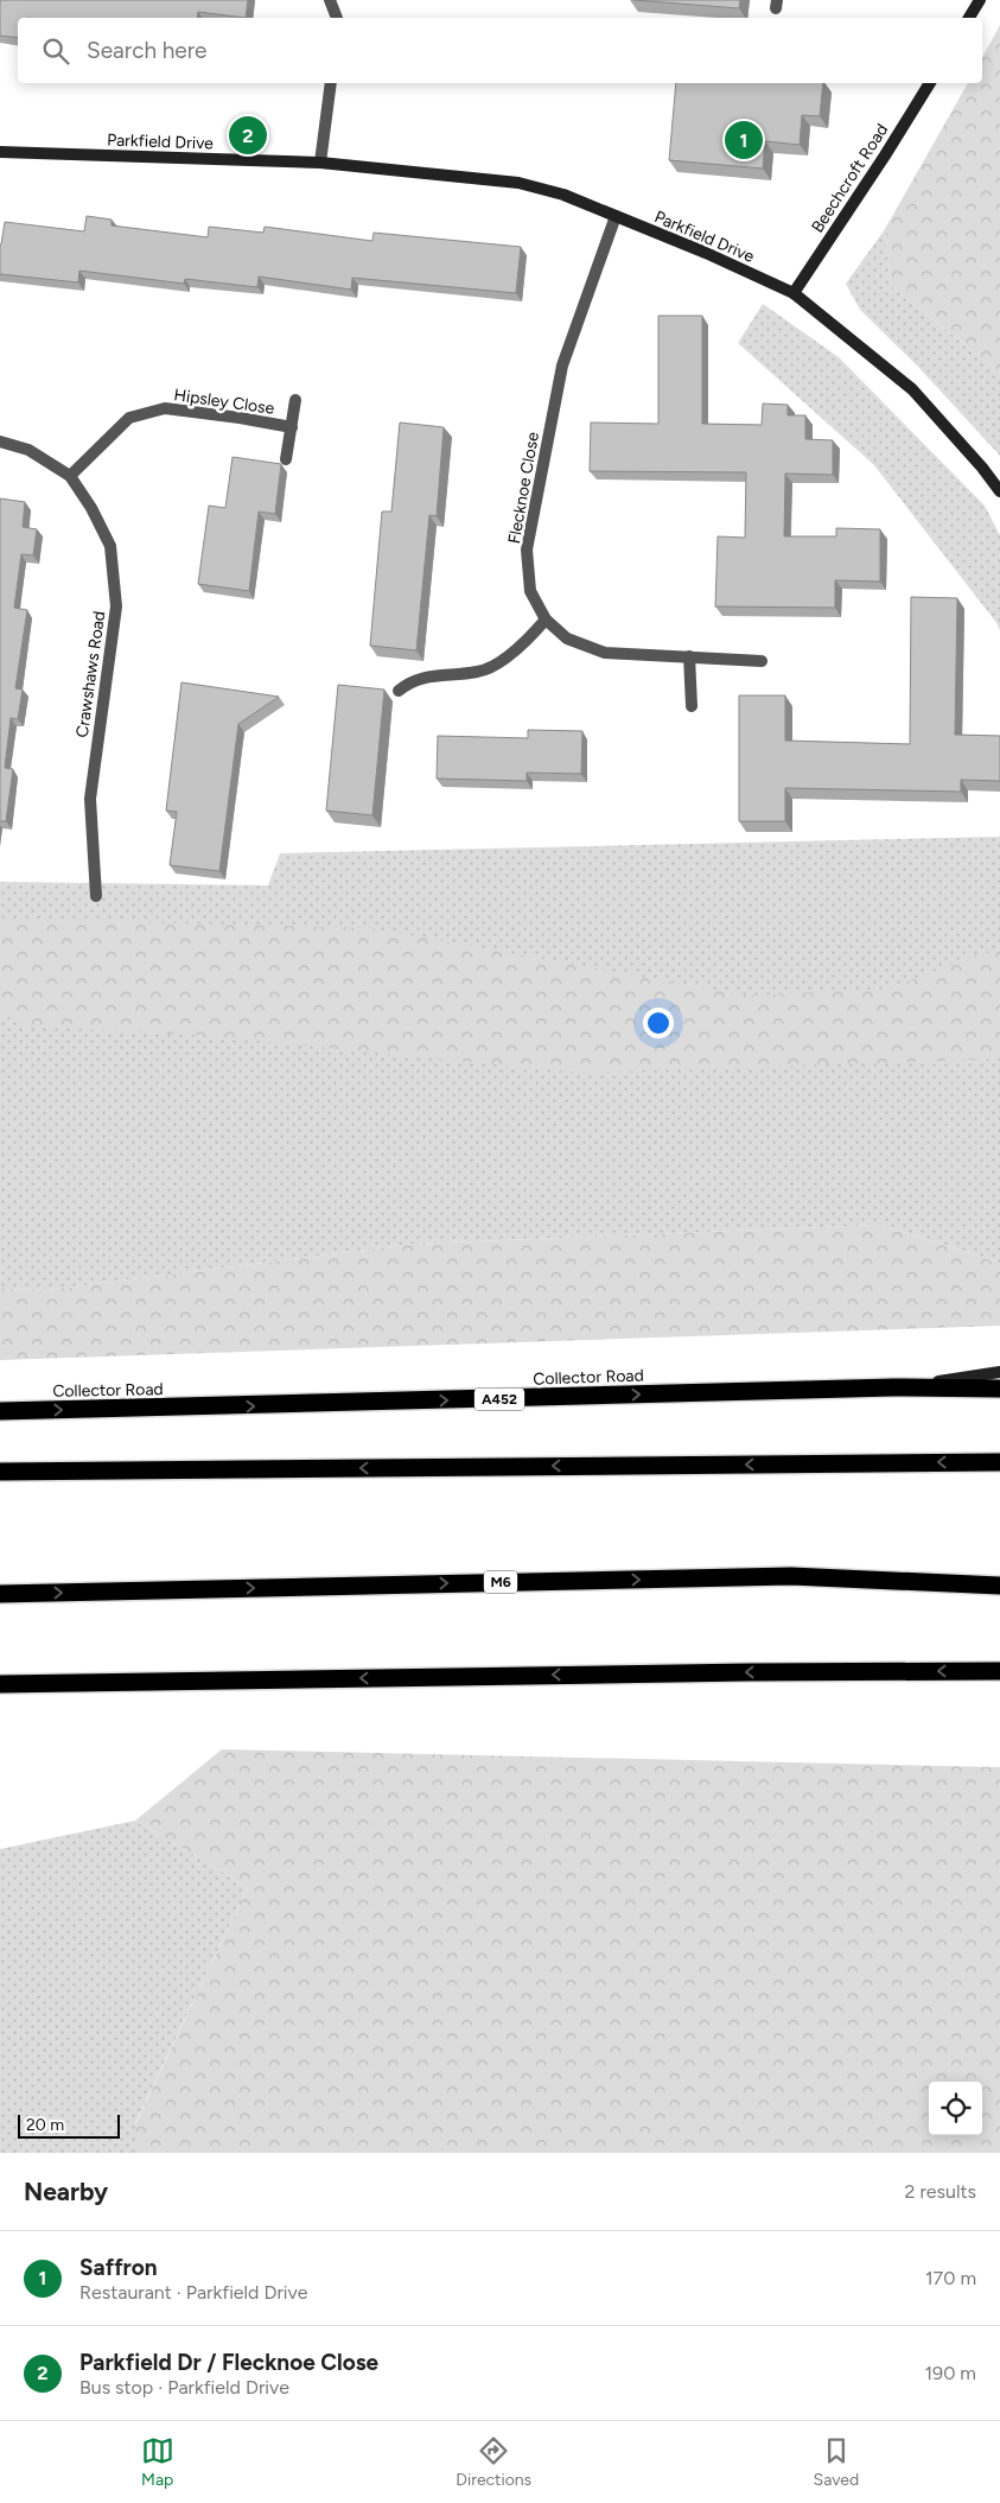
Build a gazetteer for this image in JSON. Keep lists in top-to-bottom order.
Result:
{
  "streets": {
    "highway": ["Collector Road", "A452", "M6"],
    "street": [
      "Parkfield Drive",
      "Beechcroft Road",
      "Hipsley Close",
      "Flecknoe Close",
      "Crawshaws Road"
    ]
  },
  "crossings": [
    ["Parkfield Drive", "Beechcroft Road"],
    ["Parkfield Drive", "Flecknoe Close"],
    ["Hipsley Close", "Crawshaws Road"]
  ],
  "scale_bar": "20 m",
  "page": {
    "search": "Search here",
    "pins": ["2", "1"],
    "scale": "20 m",
    "heading": ["Nearby", "2 results"],
    "list": [
      {
        "mark": "1",
        "name": "Saffron",
        "note": "Restaurant · Parkfield Drive",
        "value": "170 m"
      },
      {
        "mark": "2",
        "name": "Parkfield Dr / Flecknoe Close",
        "note": "Bus stop · Parkfield Drive",
        "value": "190 m"
      }
    ],
    "nav": ["Map", "Directions", "Saved"]
  }
}
